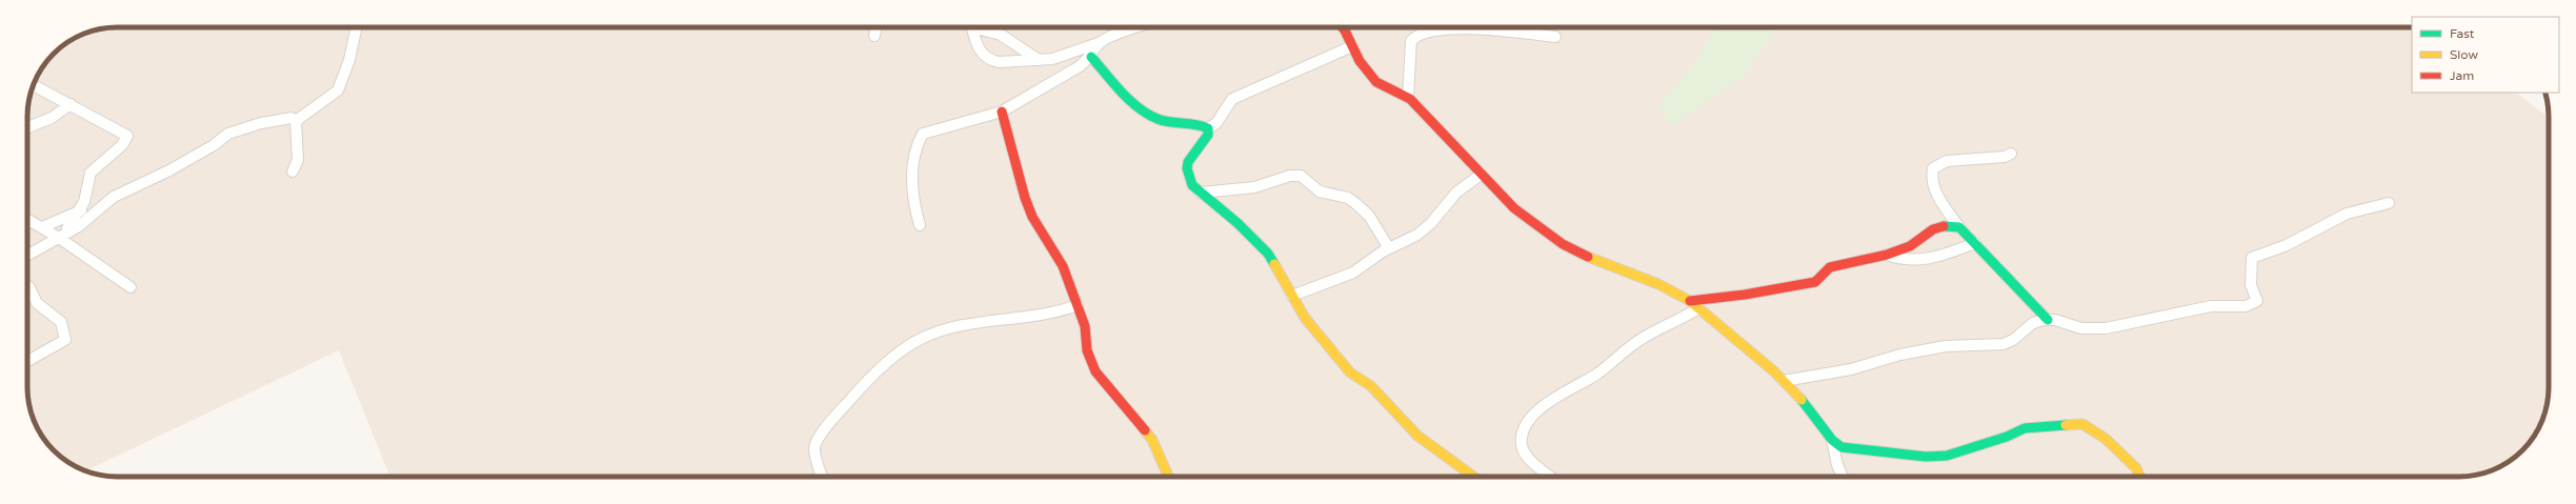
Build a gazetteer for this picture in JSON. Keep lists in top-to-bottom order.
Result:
{
  "legend": ["Fast", "Slow", "Jam"]
}
